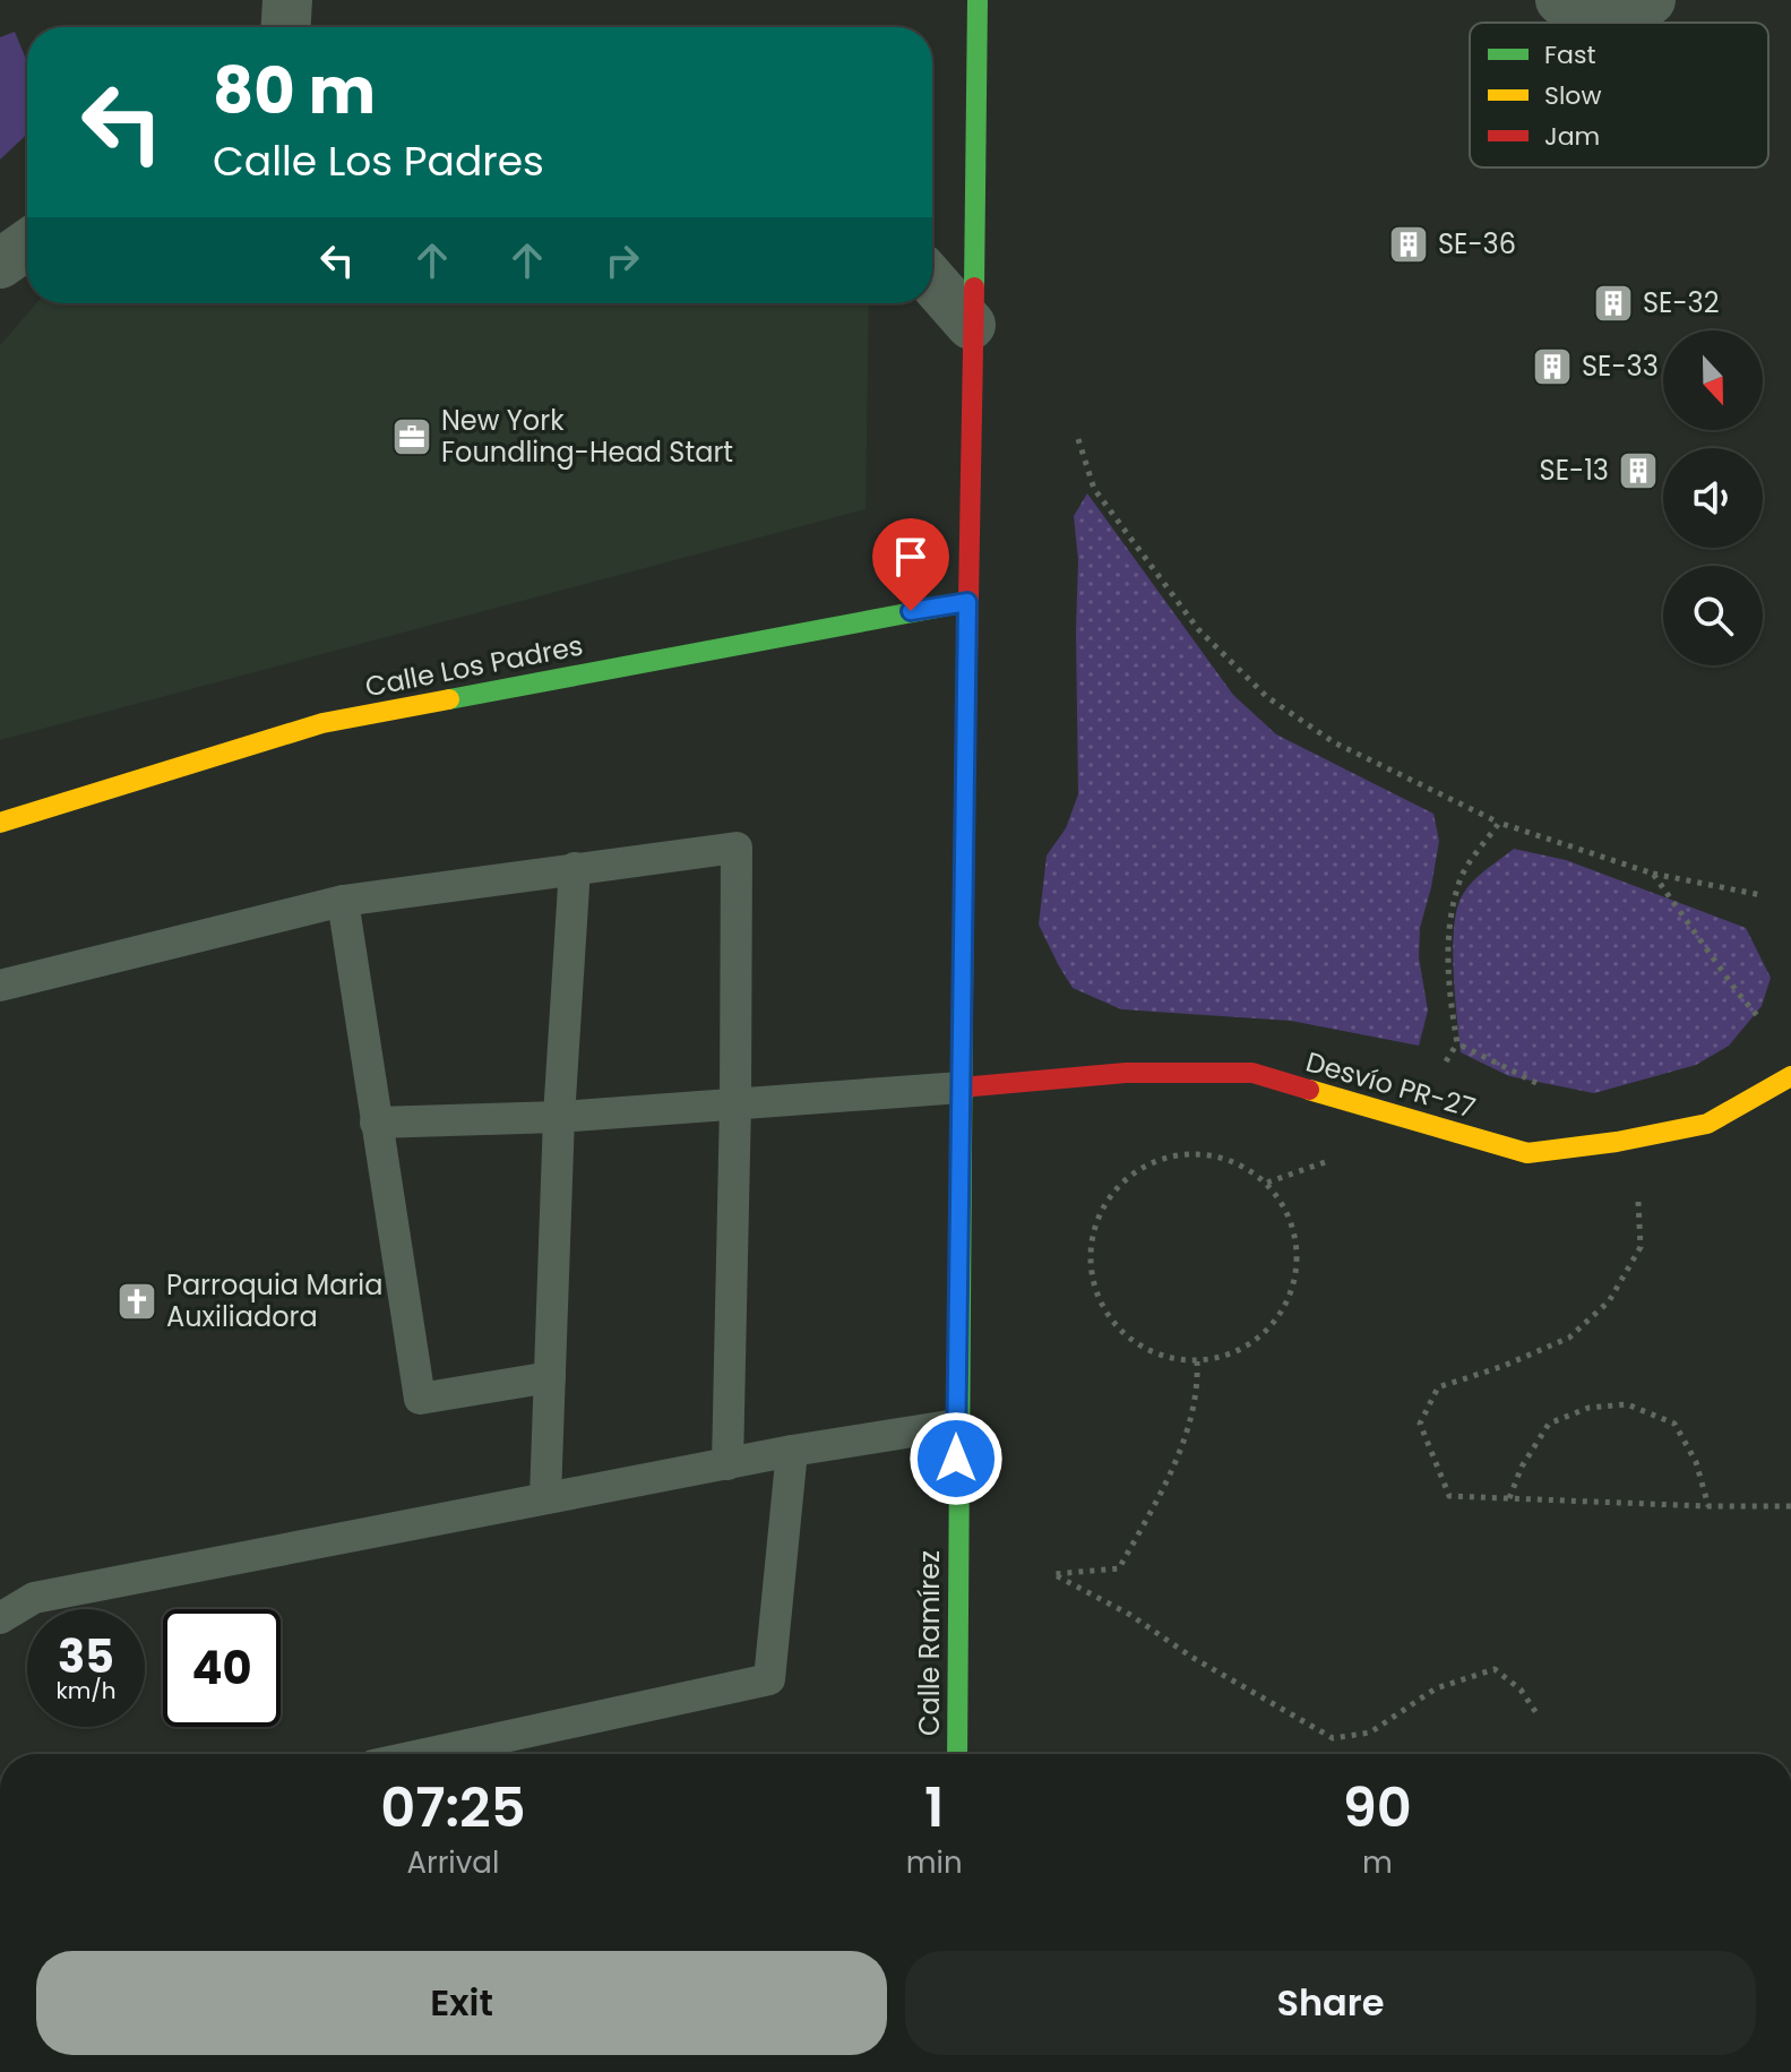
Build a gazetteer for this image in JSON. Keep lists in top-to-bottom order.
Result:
{
  "streets": {
    "street": ["Calle Los Padres", "Desvío PR-27", "Calle Ramírez"]
  },
  "crossings": [
    ["Calle Los Padres", "Calle Ramírez"],
    ["Desvío PR-27", "Calle Ramírez"]
  ],
  "places": {
    "building": [
      "SE-36",
      "SE-32",
      "SE-33",
      "SE-13"
    ],
    "office": ["New York Foundling-Head Start"],
    "church": ["Parroquia Maria Auxiliadora"]
  },
  "legend": ["Fast", "Slow", "Jam"],
  "north": "bottom",
  "page": {
    "turn": ["80 m", "Calle Los Padres"],
    "speed": "35 km/h",
    "limit": "40",
    "eta": [
      "07:25",
      "Arrival",
      "1",
      "min",
      "90",
      "m"
    ],
    "buttons": ["Exit", "Share"]
  }
}
